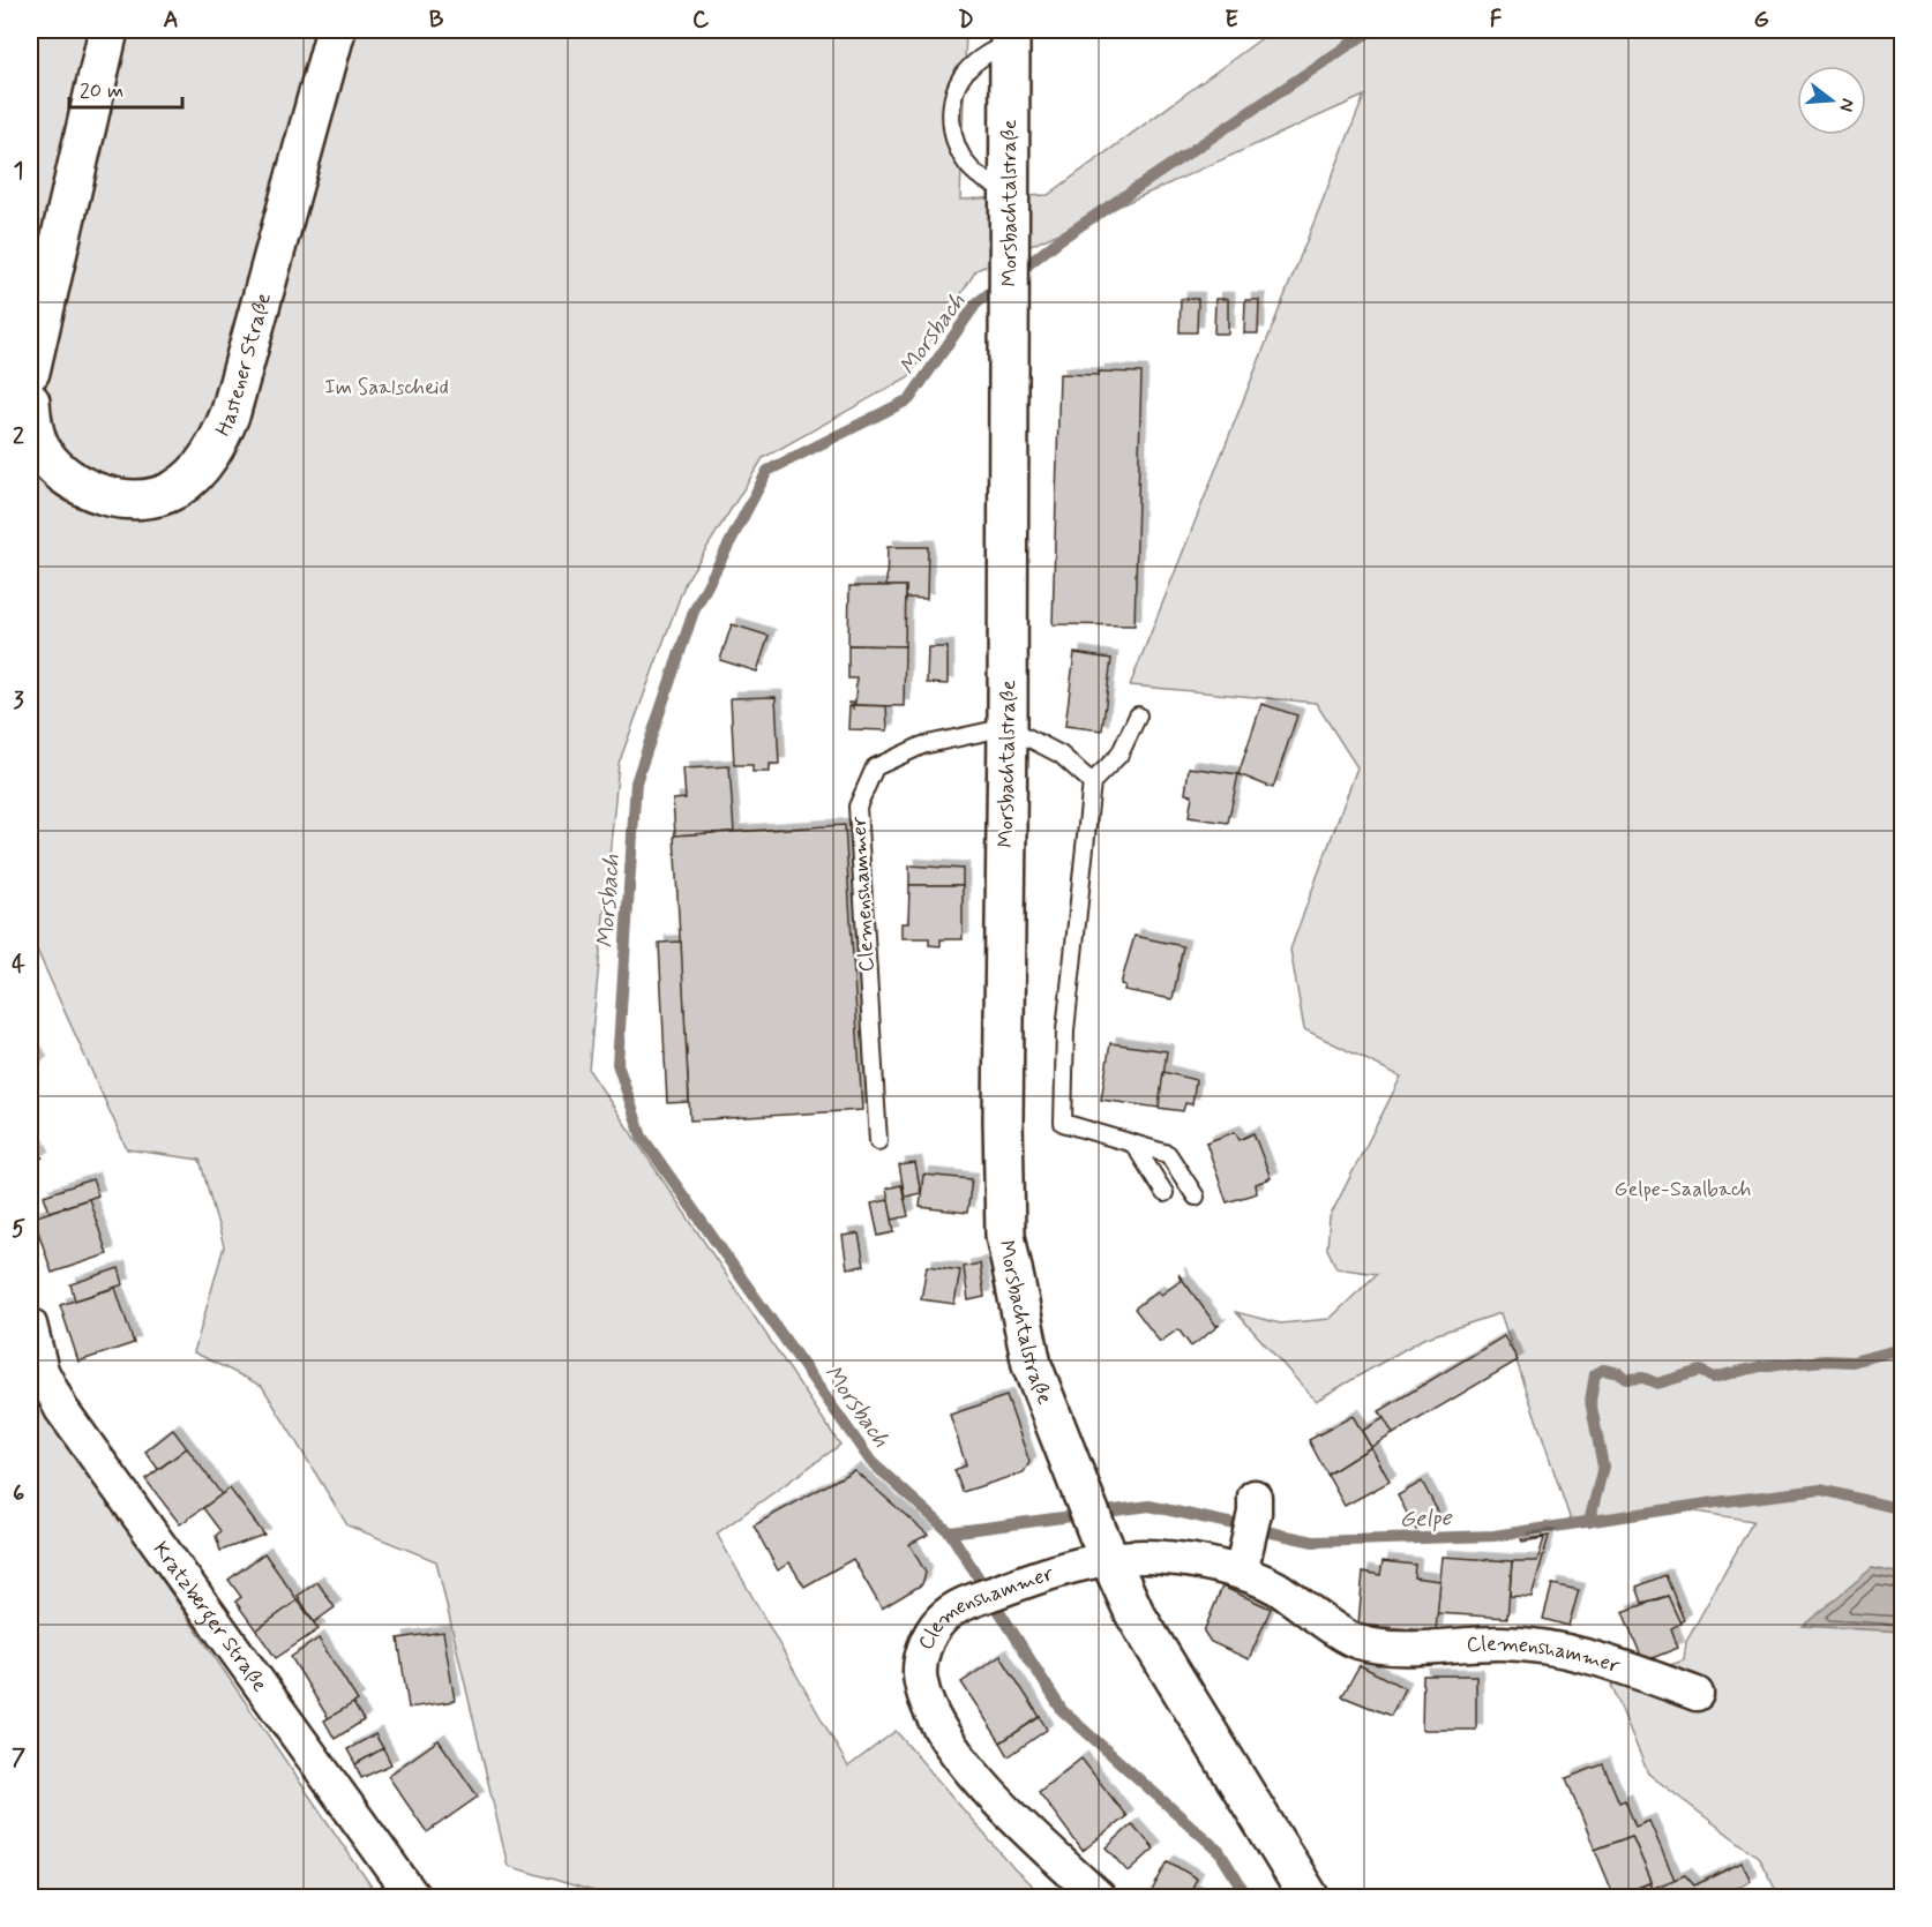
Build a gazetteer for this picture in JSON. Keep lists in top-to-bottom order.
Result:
{
  "streets": {
    "main road": ["Morsbachtalstraße", "Hastener Straße"],
    "street": ["Clemenshammer", "Kratzberger Straße"]
  },
  "crossings": [
    ["Morsbachtalstraße", "Clemenshammer"]
  ],
  "water": ["Morsbach", "Gelpe"],
  "parks": ["Im Saalscheid", "Gelpe-Saalbach"],
  "scale_bar": "20 m",
  "north": "right",
  "grid": {
    "columns": [
      "A",
      "B",
      "C",
      "D",
      "E",
      "F",
      "G"
    ],
    "rows": [
      "1",
      "2",
      "3",
      "4",
      "5",
      "6",
      "7"
    ]
  }
}
